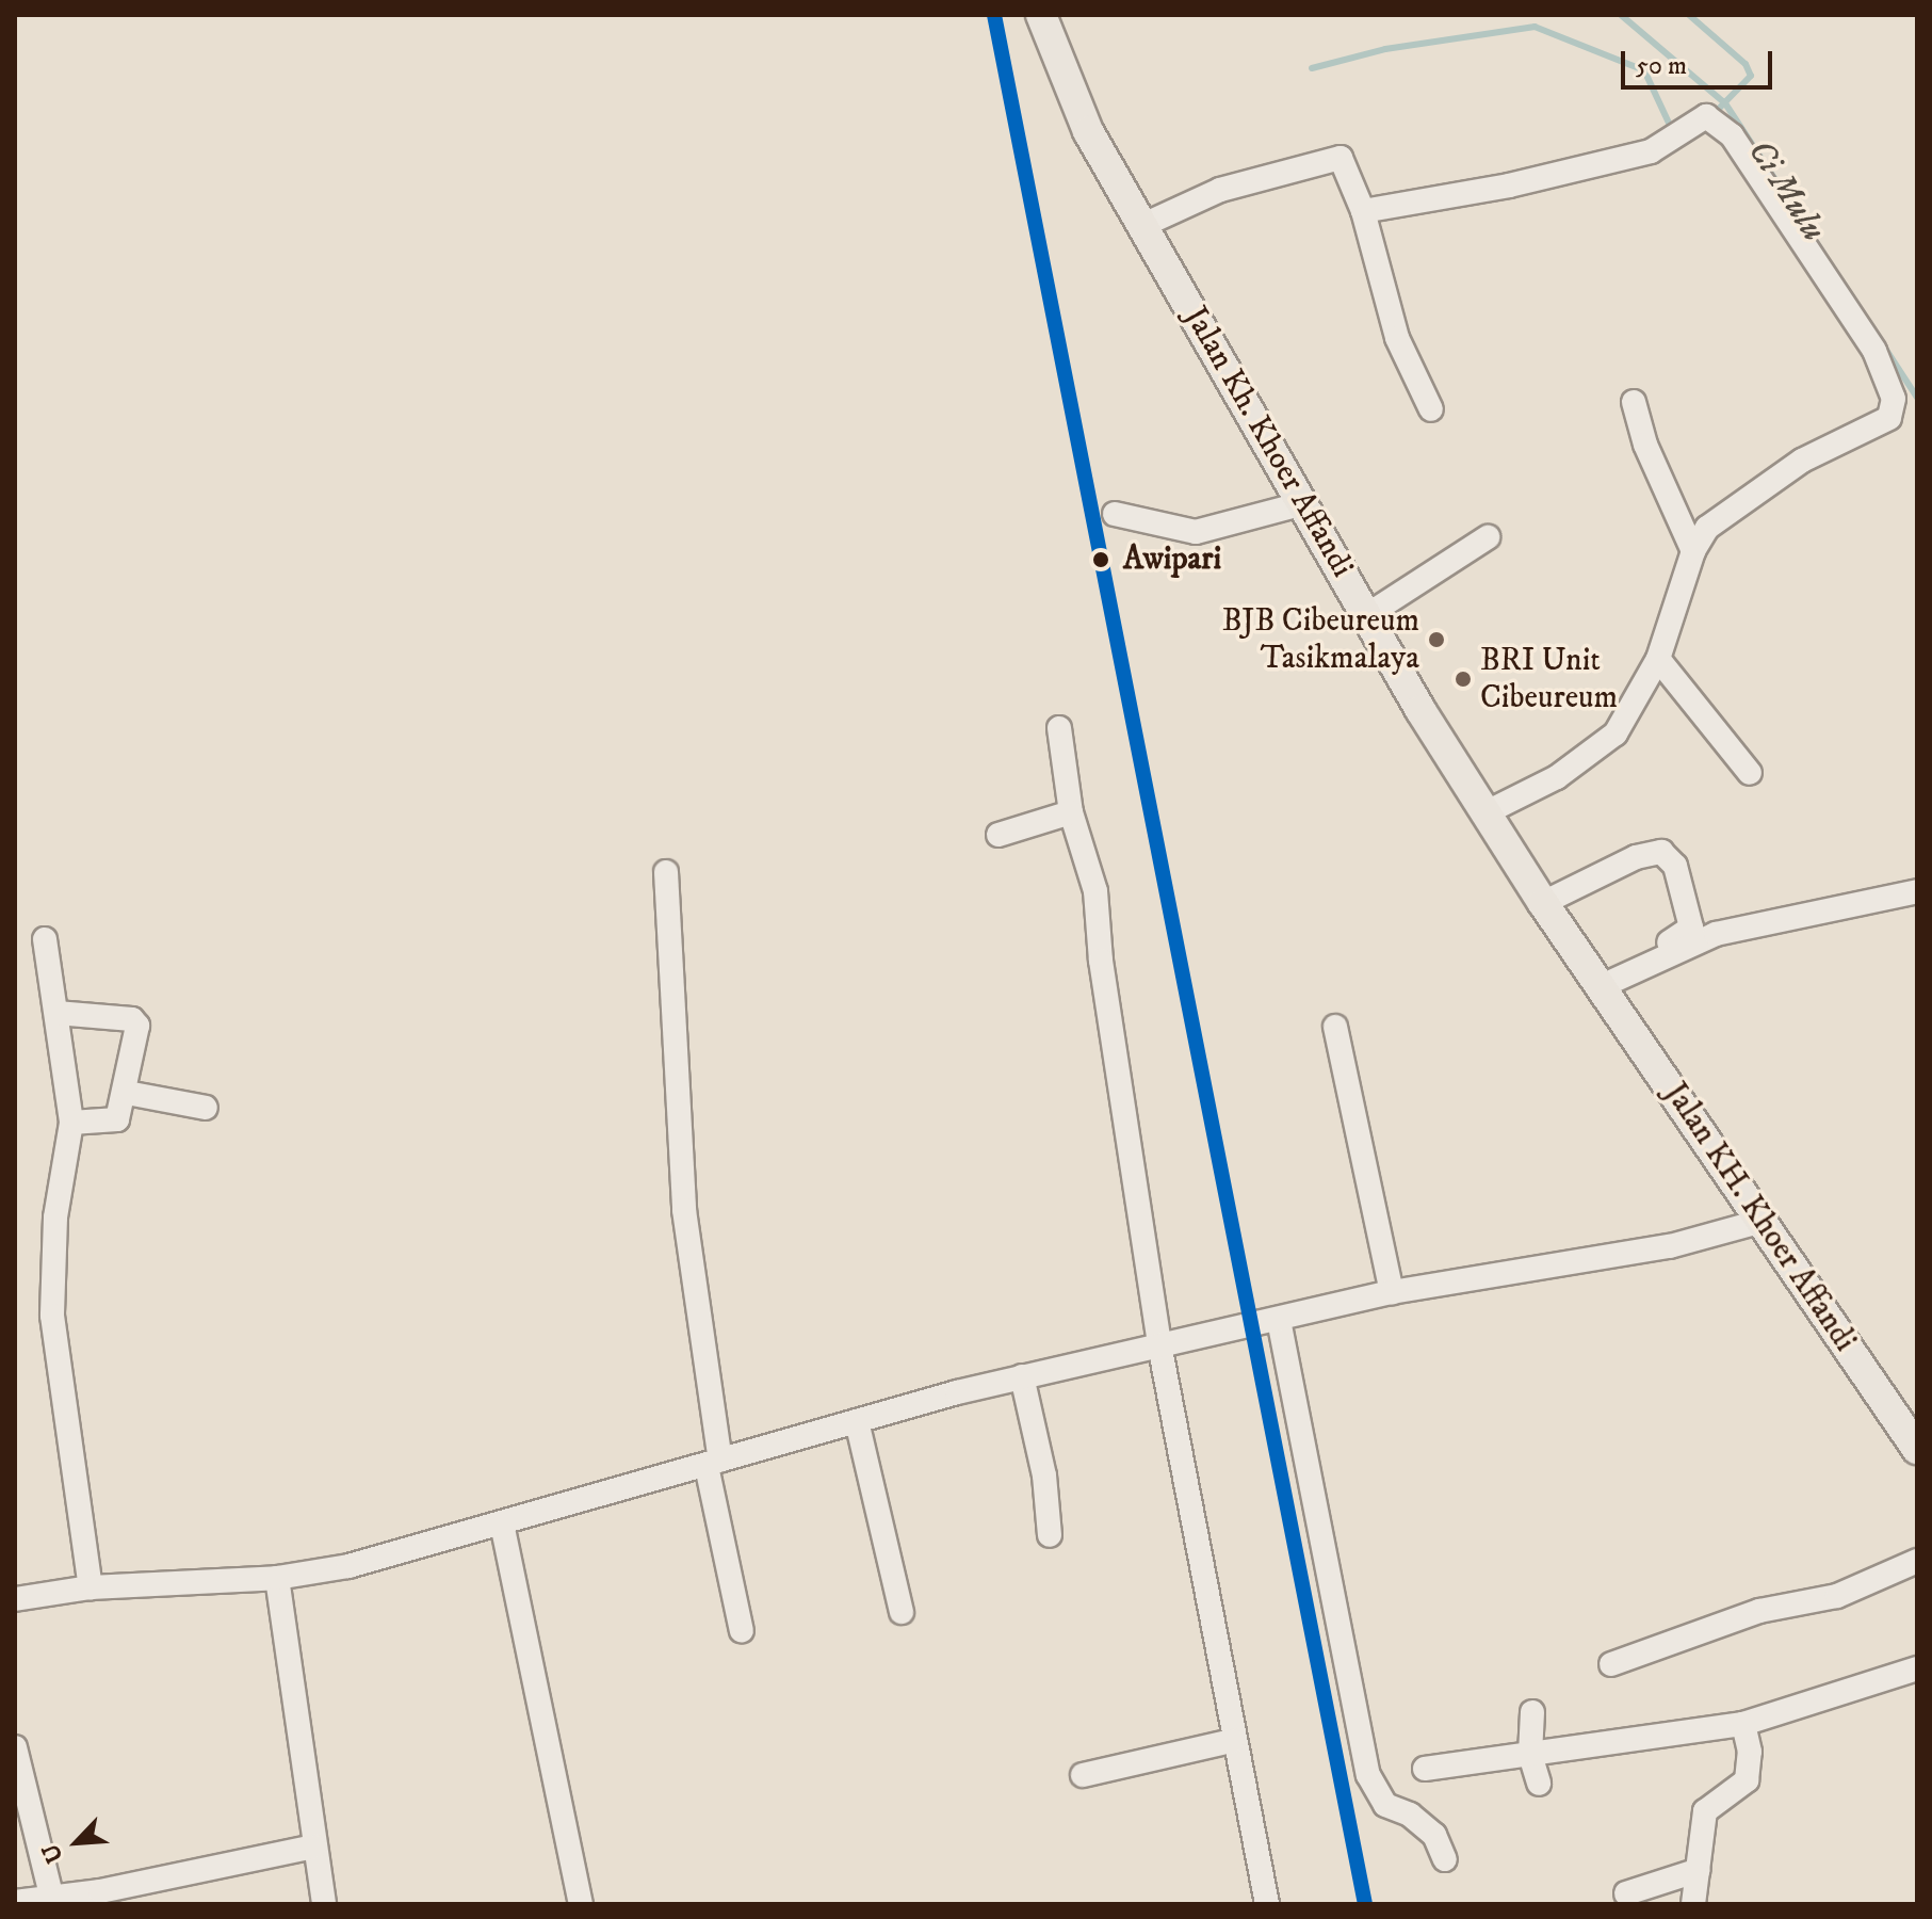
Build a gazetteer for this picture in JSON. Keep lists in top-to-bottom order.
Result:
{
  "streets": {
    "main road": ["Jalan Kh. Khoer Affandi", "Jalan KH. Khoer Affandi"]
  },
  "crossings": [
    ["Jalan Kh. Khoer Affandi", "Jalan KH. Khoer Affandi"]
  ],
  "water": ["Ci Mulu"],
  "places": ["Awipari", "BJB Cibeureum Tasikmalaya", "BRI Unit Cibeureum"],
  "scale_bar": "50 m",
  "north": "bottom left"
}
